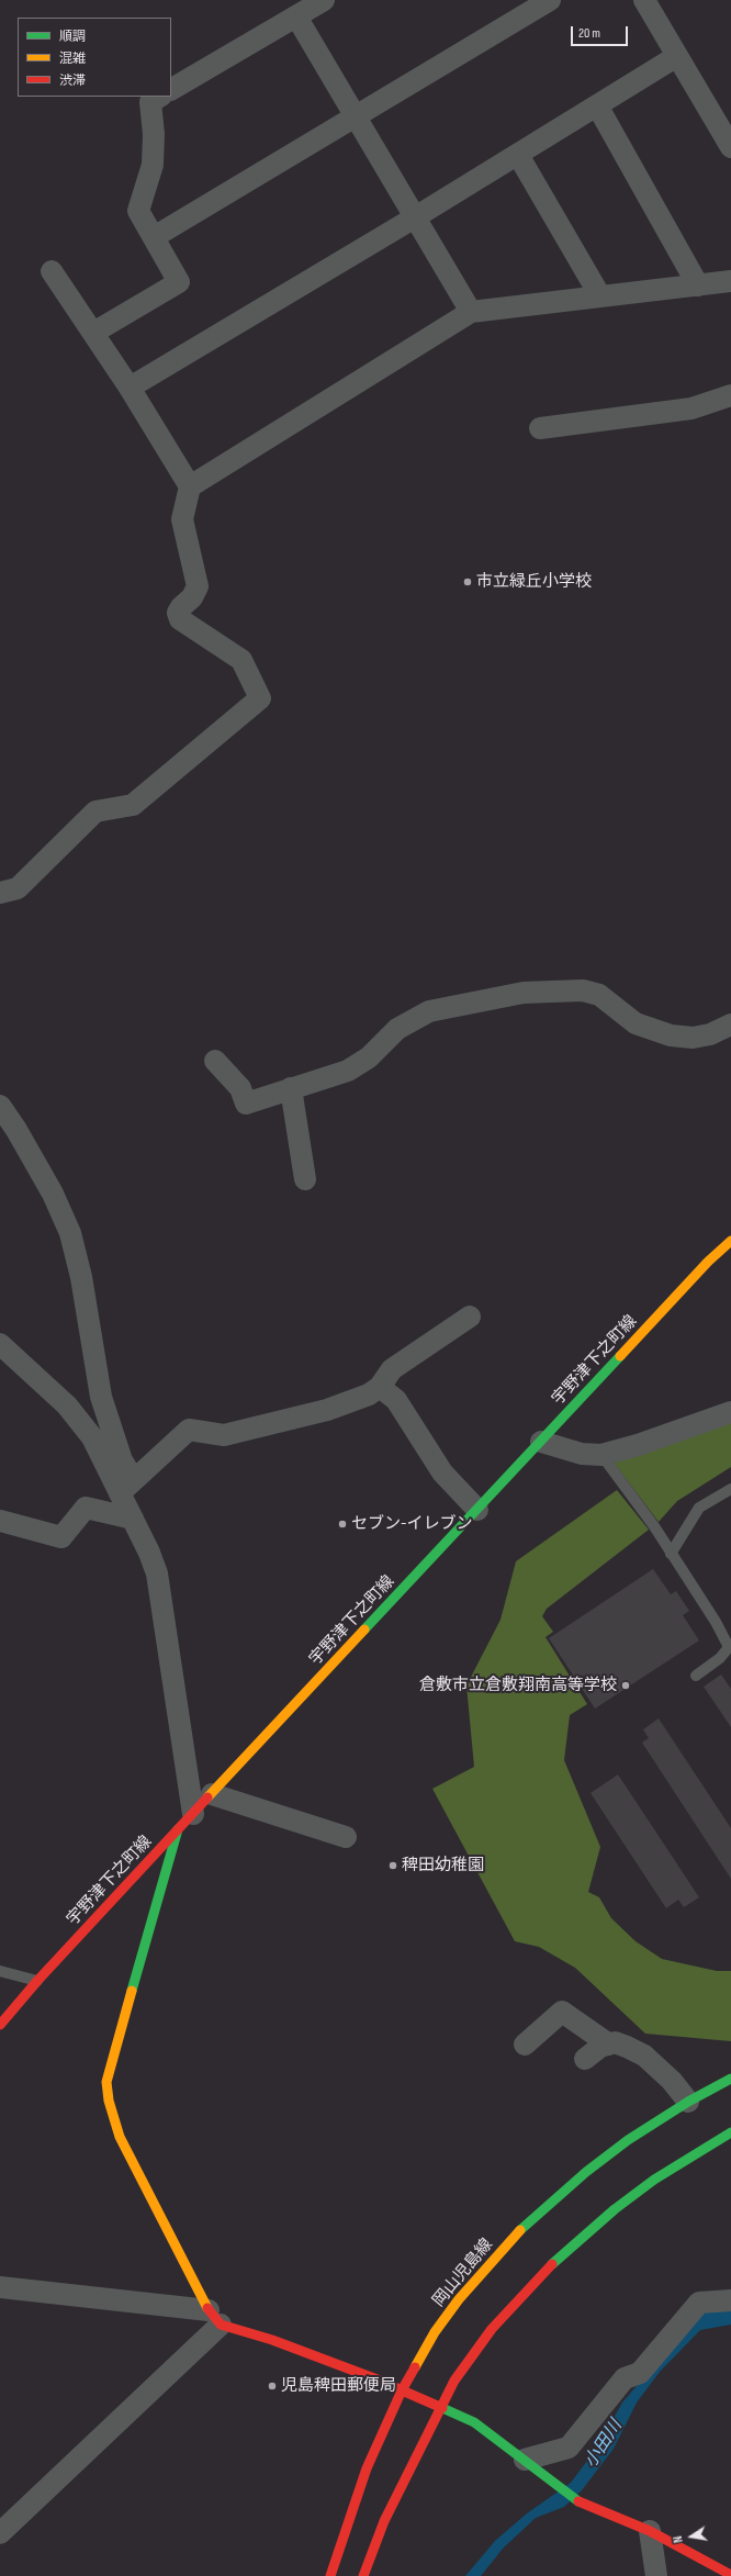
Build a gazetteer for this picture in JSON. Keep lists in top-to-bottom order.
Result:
{
  "streets": {
    "main road": ["宇野津下之町線", "岡山児島線"]
  },
  "water": ["小田川"],
  "places": [
    "市立緑丘小学校",
    "セブン-イレブン",
    "倉敷市立倉敷翔南高等学校",
    "稗田幼稚園",
    "児島稗田郵便局"
  ],
  "legend": ["順調", "混雑", "渋滞"],
  "scale_bar": "20 m",
  "north": "left"
}
